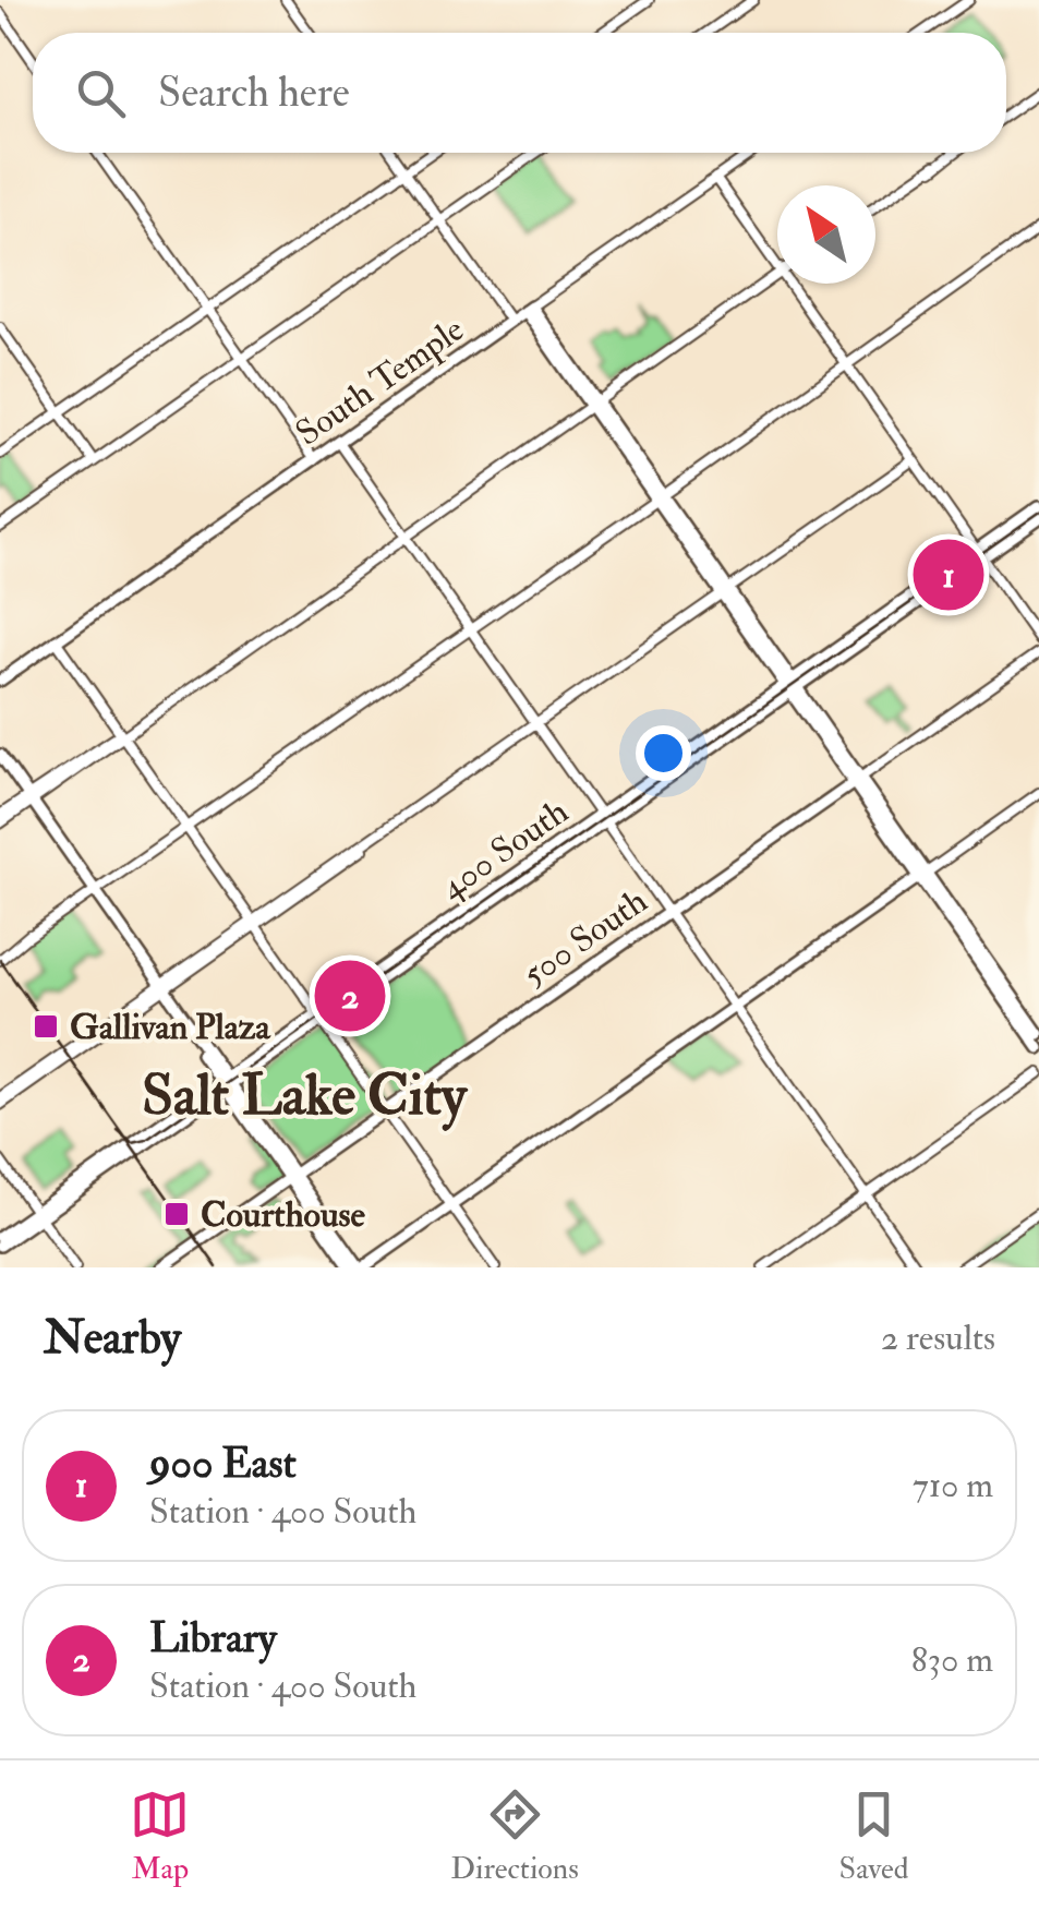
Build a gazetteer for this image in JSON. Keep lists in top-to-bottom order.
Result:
{
  "streets": {
    "main road": ["South Temple", "400 South", "500 South"]
  },
  "districts": ["Salt Lake City"],
  "places": {
    "transit": ["Gallivan Plaza", "Courthouse"]
  },
  "north": "top left",
  "page": {
    "search": "Search here",
    "pins": ["1", "2"],
    "heading": ["Nearby", "2 results"],
    "list": [
      {
        "mark": "1",
        "name": "900 East",
        "note": "Station · 400 South",
        "value": "710 m"
      },
      {
        "mark": "2",
        "name": "Library",
        "note": "Station · 400 South",
        "value": "830 m"
      }
    ],
    "nav": ["Map", "Directions", "Saved"]
  }
}
